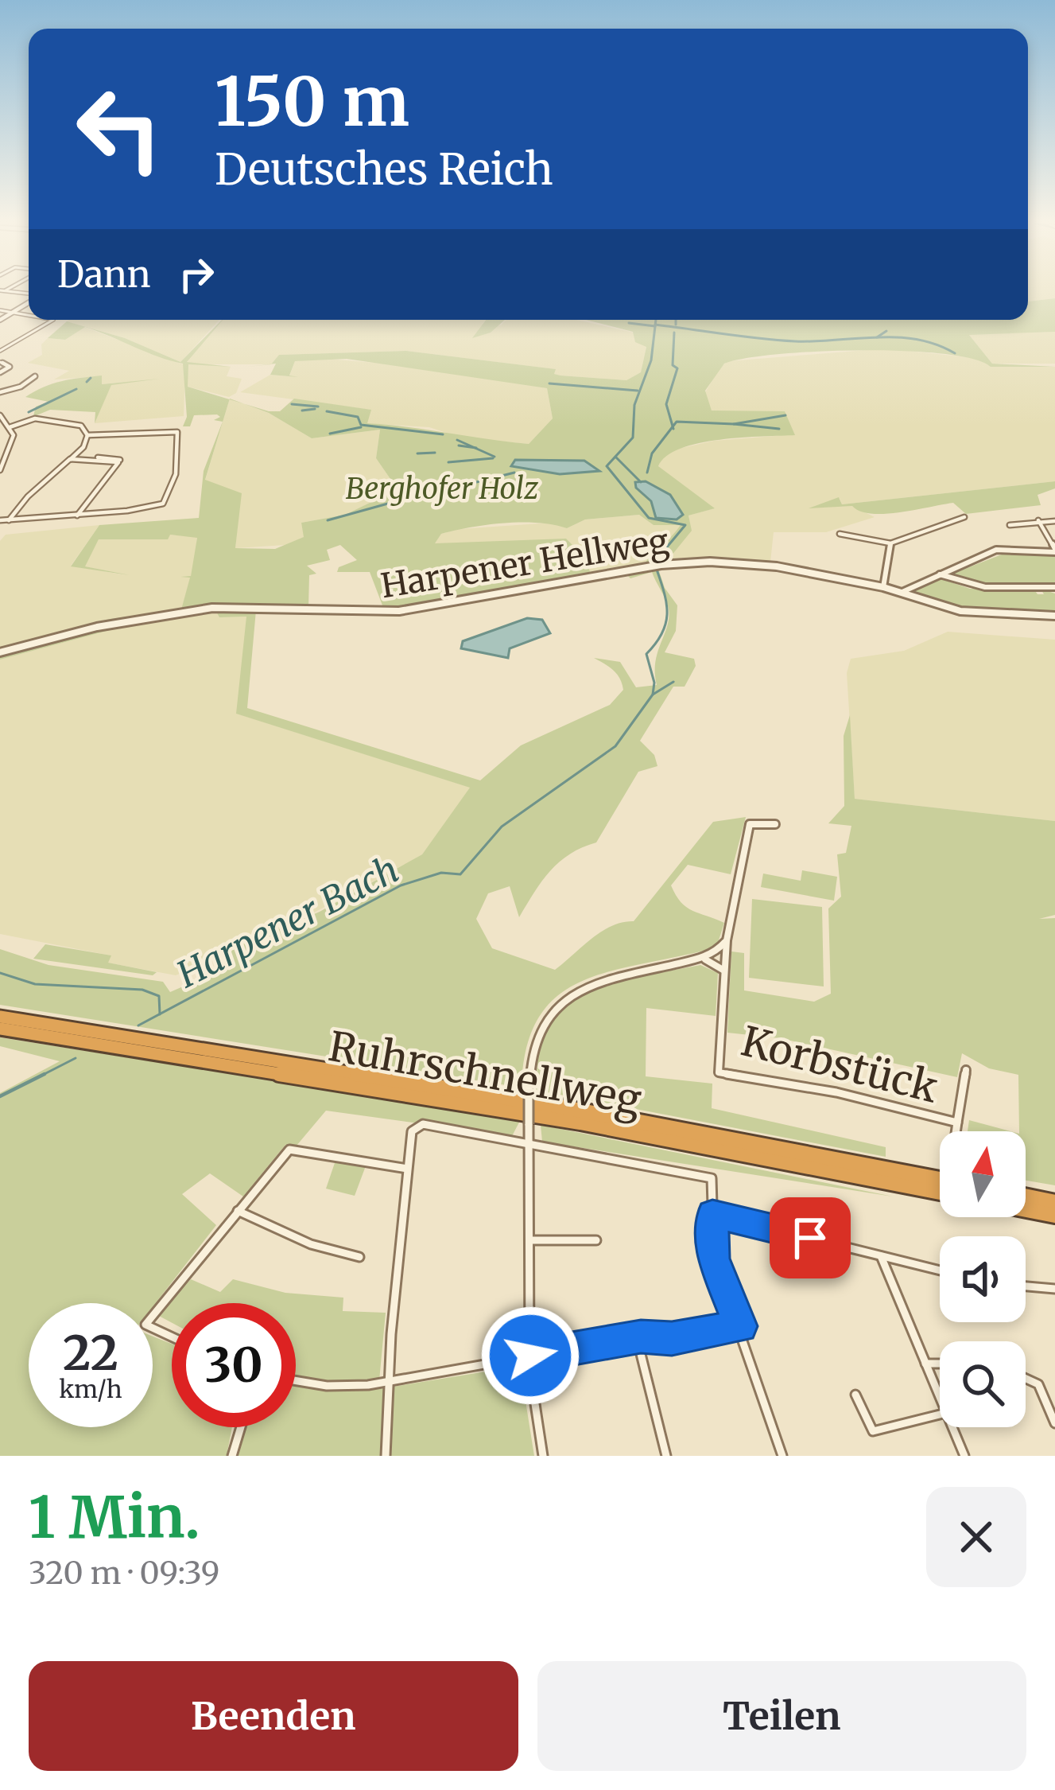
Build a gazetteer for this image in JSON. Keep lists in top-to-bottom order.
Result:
{
  "streets": {
    "highway": ["Ruhrschnellweg"],
    "street": ["Harpener Hellweg", "Korbstück"]
  },
  "water": ["Harpener Bach"],
  "parks": ["Berghofer Holz"],
  "north": "top",
  "page": {
    "turn": ["150 m", "Deutsches Reich"],
    "then": "Dann",
    "speed": "22 km/h",
    "limit": "30",
    "heading": ["1 Min.", "320 m · 09:39"],
    "buttons": ["Beenden", "Teilen"]
  }
}
